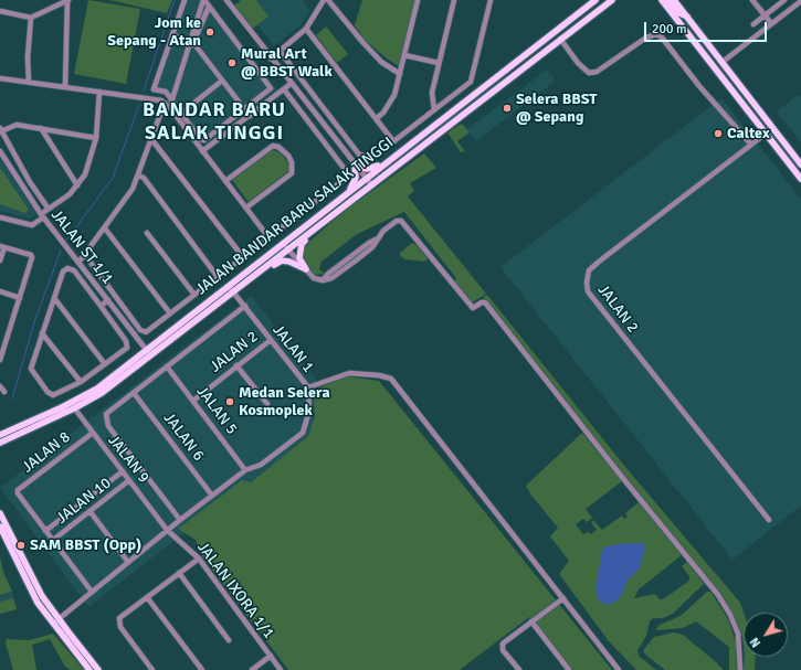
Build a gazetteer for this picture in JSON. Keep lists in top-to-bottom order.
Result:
{
  "streets": {
    "main road": ["JALAN BANDAR BARU SALAK TINGGI"],
    "street": [
      "JALAN ST 1/1",
      "JALAN 2",
      "JALAN 1",
      "JALAN 5",
      "JALAN 6",
      "JALAN 8",
      "JALAN 9",
      "JALAN 10",
      "JALAN IXORA 1/1"
    ]
  },
  "crossings": [
    ["JALAN BANDAR BARU SALAK TINGGI", "JALAN ST 1/1"],
    ["JALAN BANDAR BARU SALAK TINGGI", "JALAN 1"],
    ["JALAN BANDAR BARU SALAK TINGGI", "JALAN 9"],
    ["JALAN 2", "JALAN 1"],
    ["JALAN 2", "JALAN 5"],
    ["JALAN 1", "JALAN 5"],
    ["JALAN 8", "JALAN 9"],
    ["JALAN 8", "JALAN 10"],
    ["JALAN 9", "JALAN 10"],
    ["JALAN 9", "JALAN IXORA 1/1"]
  ],
  "districts": ["BANDAR BARU SALAK TINGGI"],
  "places": [
    "Jom ke Sepang - Atan",
    "Mural Art @ BBST Walk",
    "Selera BBST @ Sepang",
    "Caltex",
    "Medan Selera Kosmoplek",
    "SAM BBST (Opp)"
  ],
  "scale_bar": "200 m",
  "north": "bottom left"
}
